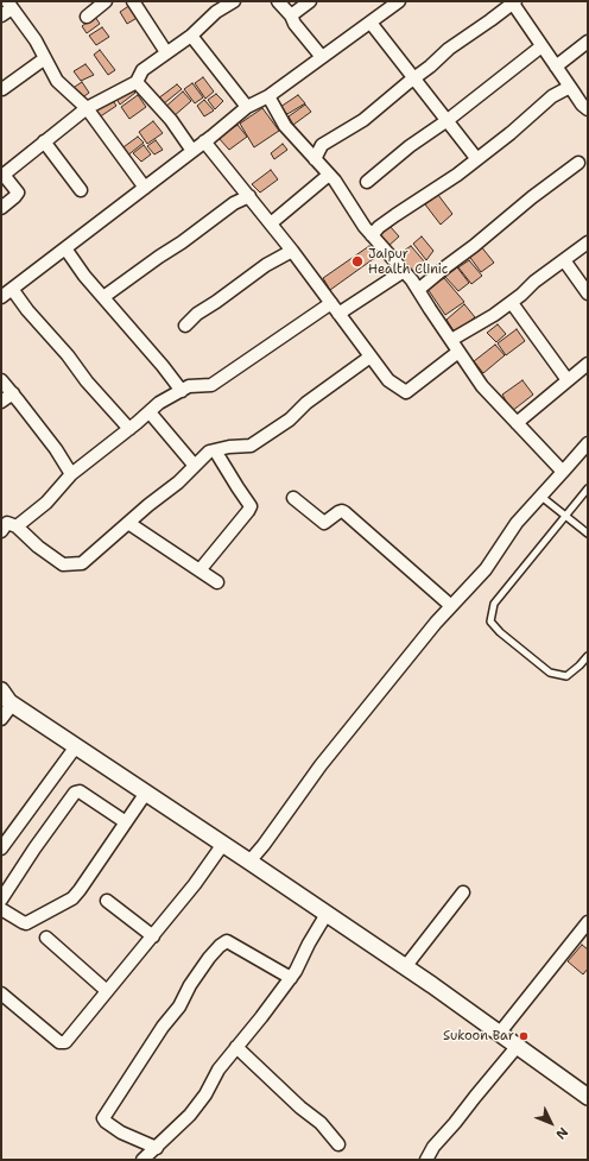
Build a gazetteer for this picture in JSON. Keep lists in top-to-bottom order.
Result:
{
  "places": ["Jaipur Health Clinic", "Sukoon Bar"],
  "north": "bottom right"
}
